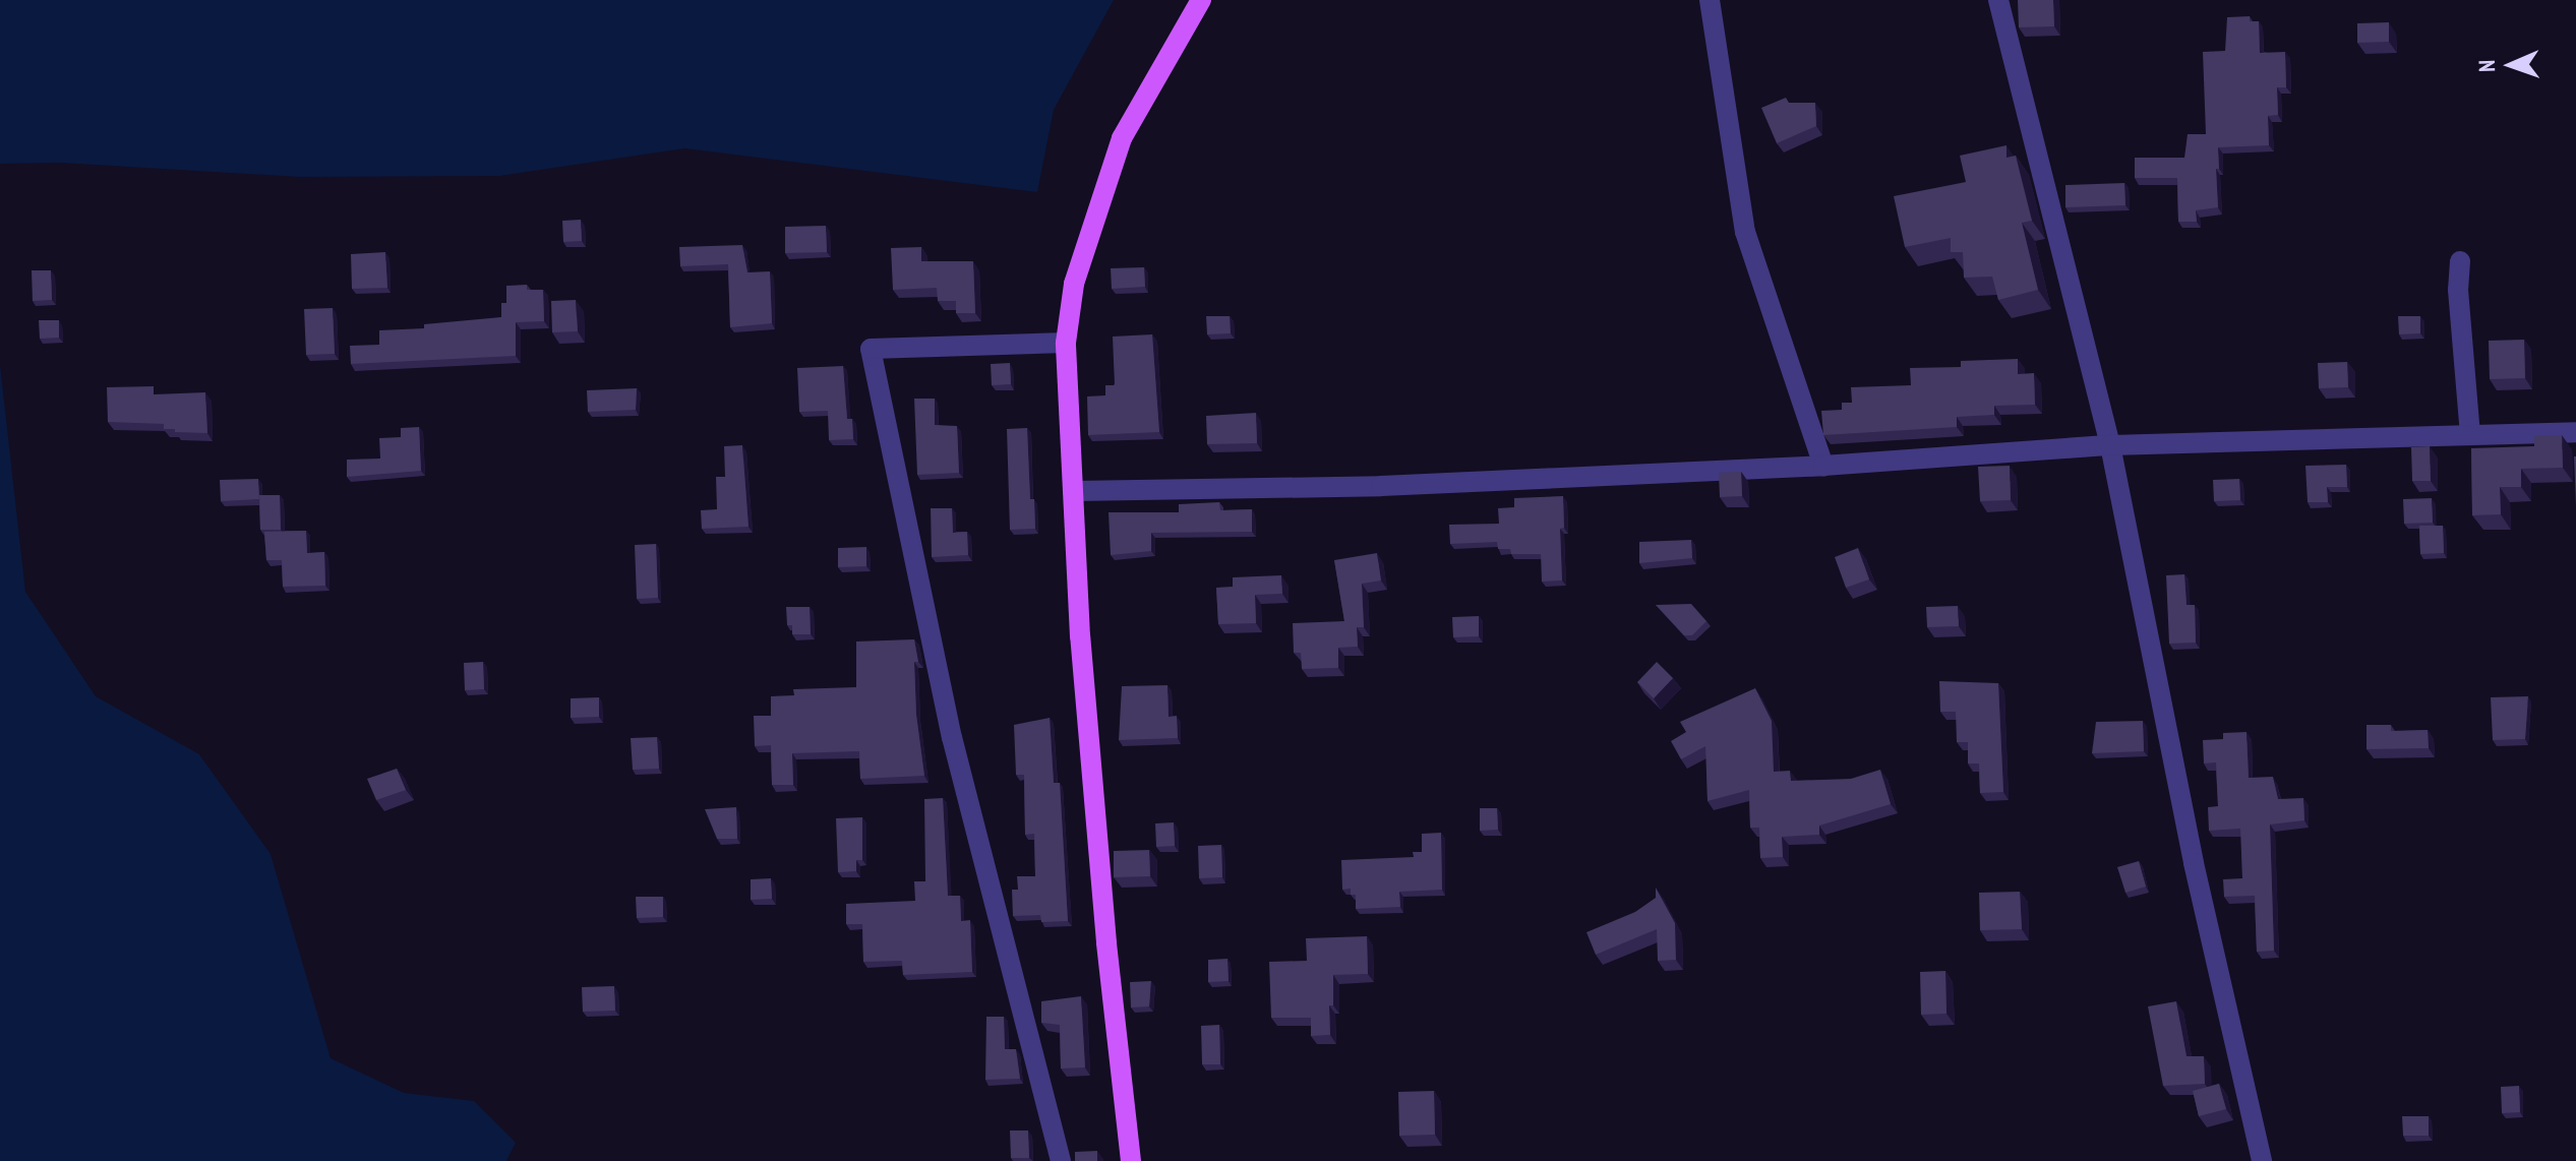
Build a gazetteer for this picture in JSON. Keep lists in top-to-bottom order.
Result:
{
  "north": "left"
}
